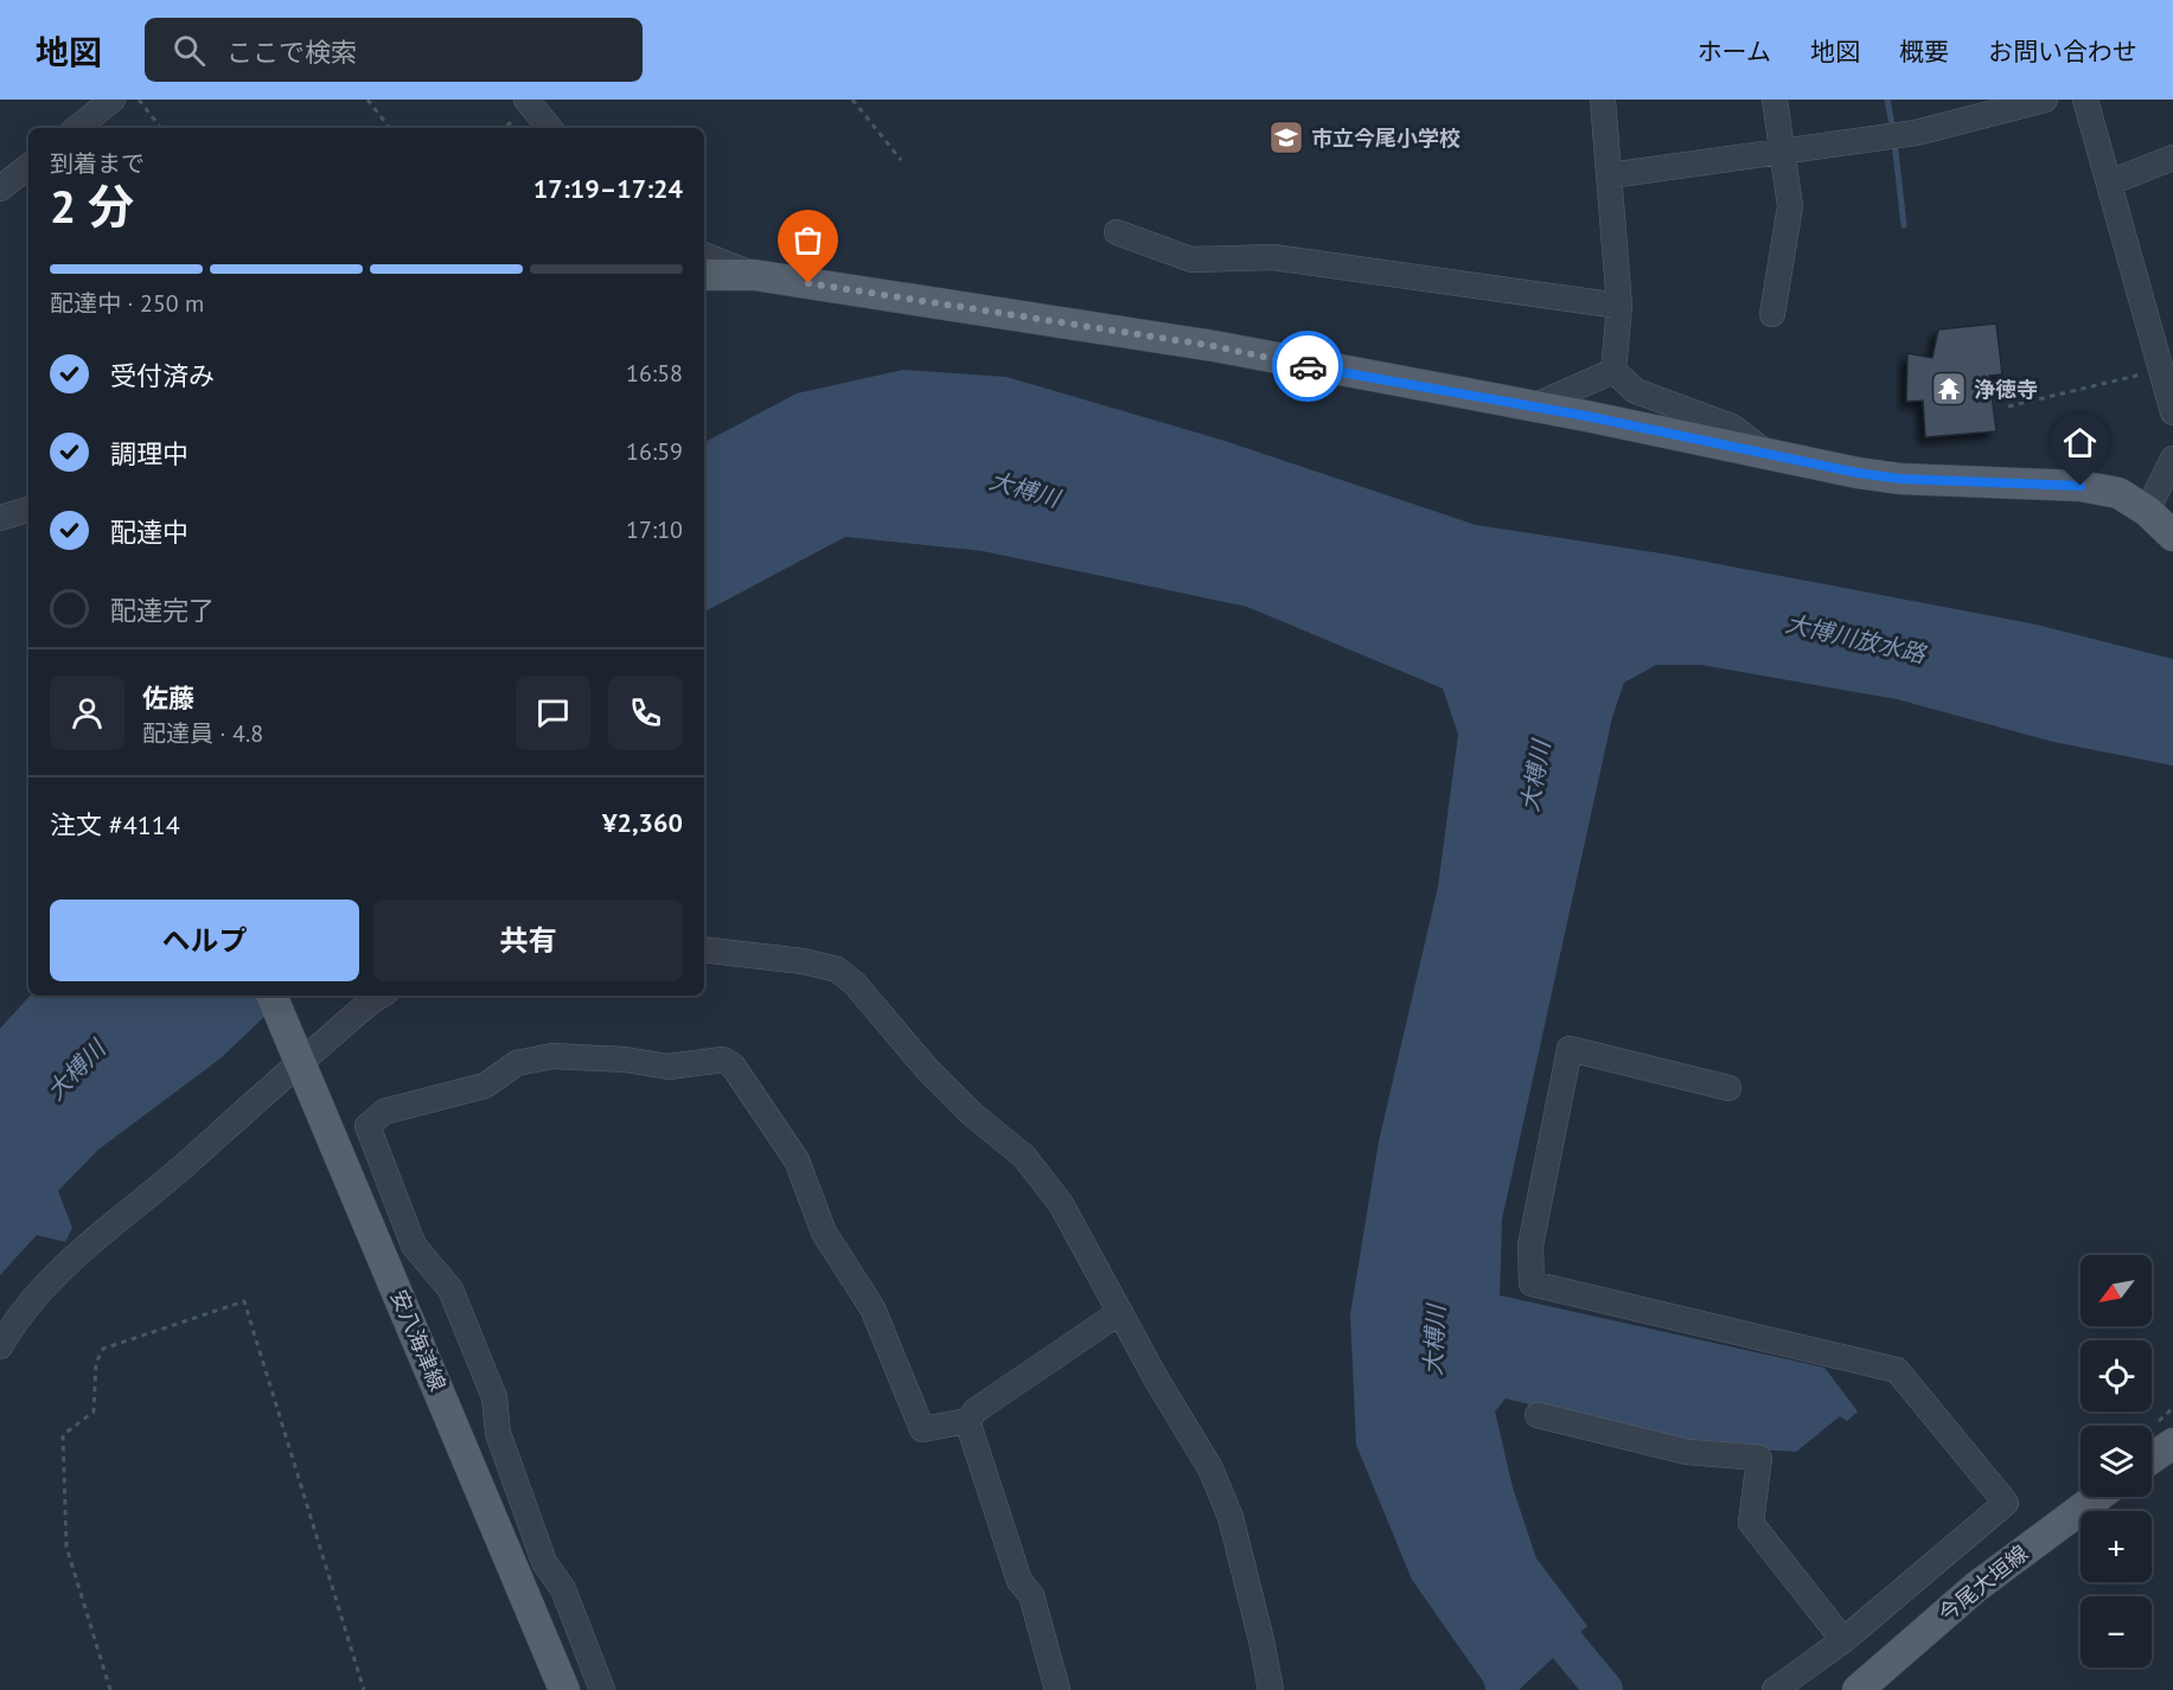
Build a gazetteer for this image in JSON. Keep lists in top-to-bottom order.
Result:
{
  "streets": {
    "main road": ["安八海津線", "今尾大垣線"]
  },
  "water": ["大榑川", "大博川放水路"],
  "places": {
    "school or university": ["市立今尾小学校"],
    "temple": ["浄徳寺"]
  },
  "north": "bottom left",
  "page": {
    "header": "地図",
    "search": "ここで検索",
    "nav": [
      "ホーム",
      "地図",
      "概要",
      "お問い合わせ"
    ],
    "heading": ["2 分", "到着まで", "17:19–17:24"],
    "panel": [
      "佐藤",
      "配達員 · 4.8",
      "注文 #4114",
      "¥2,360"
    ],
    "bar": "配達中 · 250 m",
    "list": [
      ["受付済み", "16:58"],
      ["調理中", "16:59"],
      ["配達中", "17:10"],
      "配達完了"
    ],
    "buttons": ["ヘルプ", "共有"],
    "map_buttons": ["+", "−"]
  }
}
